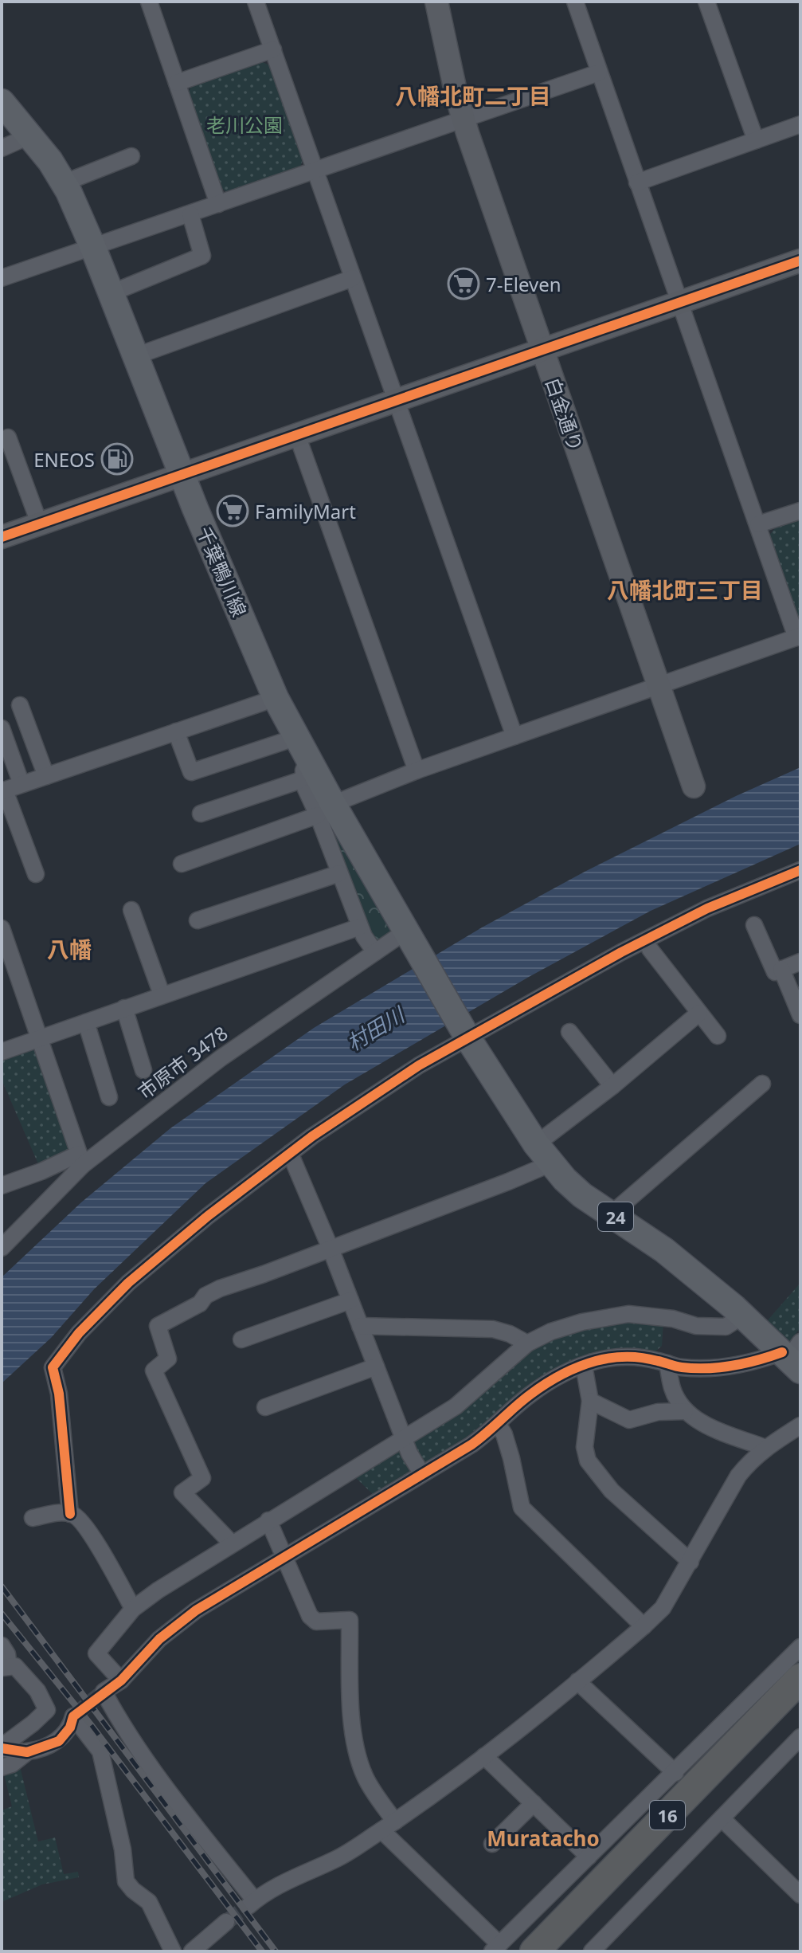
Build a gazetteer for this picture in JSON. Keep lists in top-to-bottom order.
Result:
{
  "streets": {
    "highway": ["16"],
    "main road": ["千葉鴨川線", "24"],
    "street": ["白金通り", "市原市 3478"]
  },
  "crossings": [
    ["千葉鴨川線", "市原市 3478"],
    ["千葉鴨川線", "24"]
  ],
  "districts": [
    "八幡北町二丁目",
    "八幡北町三丁目",
    "八幡",
    "Muratacho"
  ],
  "water": ["村田川"],
  "parks": ["老川公園"],
  "places": {
    "supermarket": ["7-Eleven", "FamilyMart"],
    "fuel station": ["ENEOS"]
  }
}
